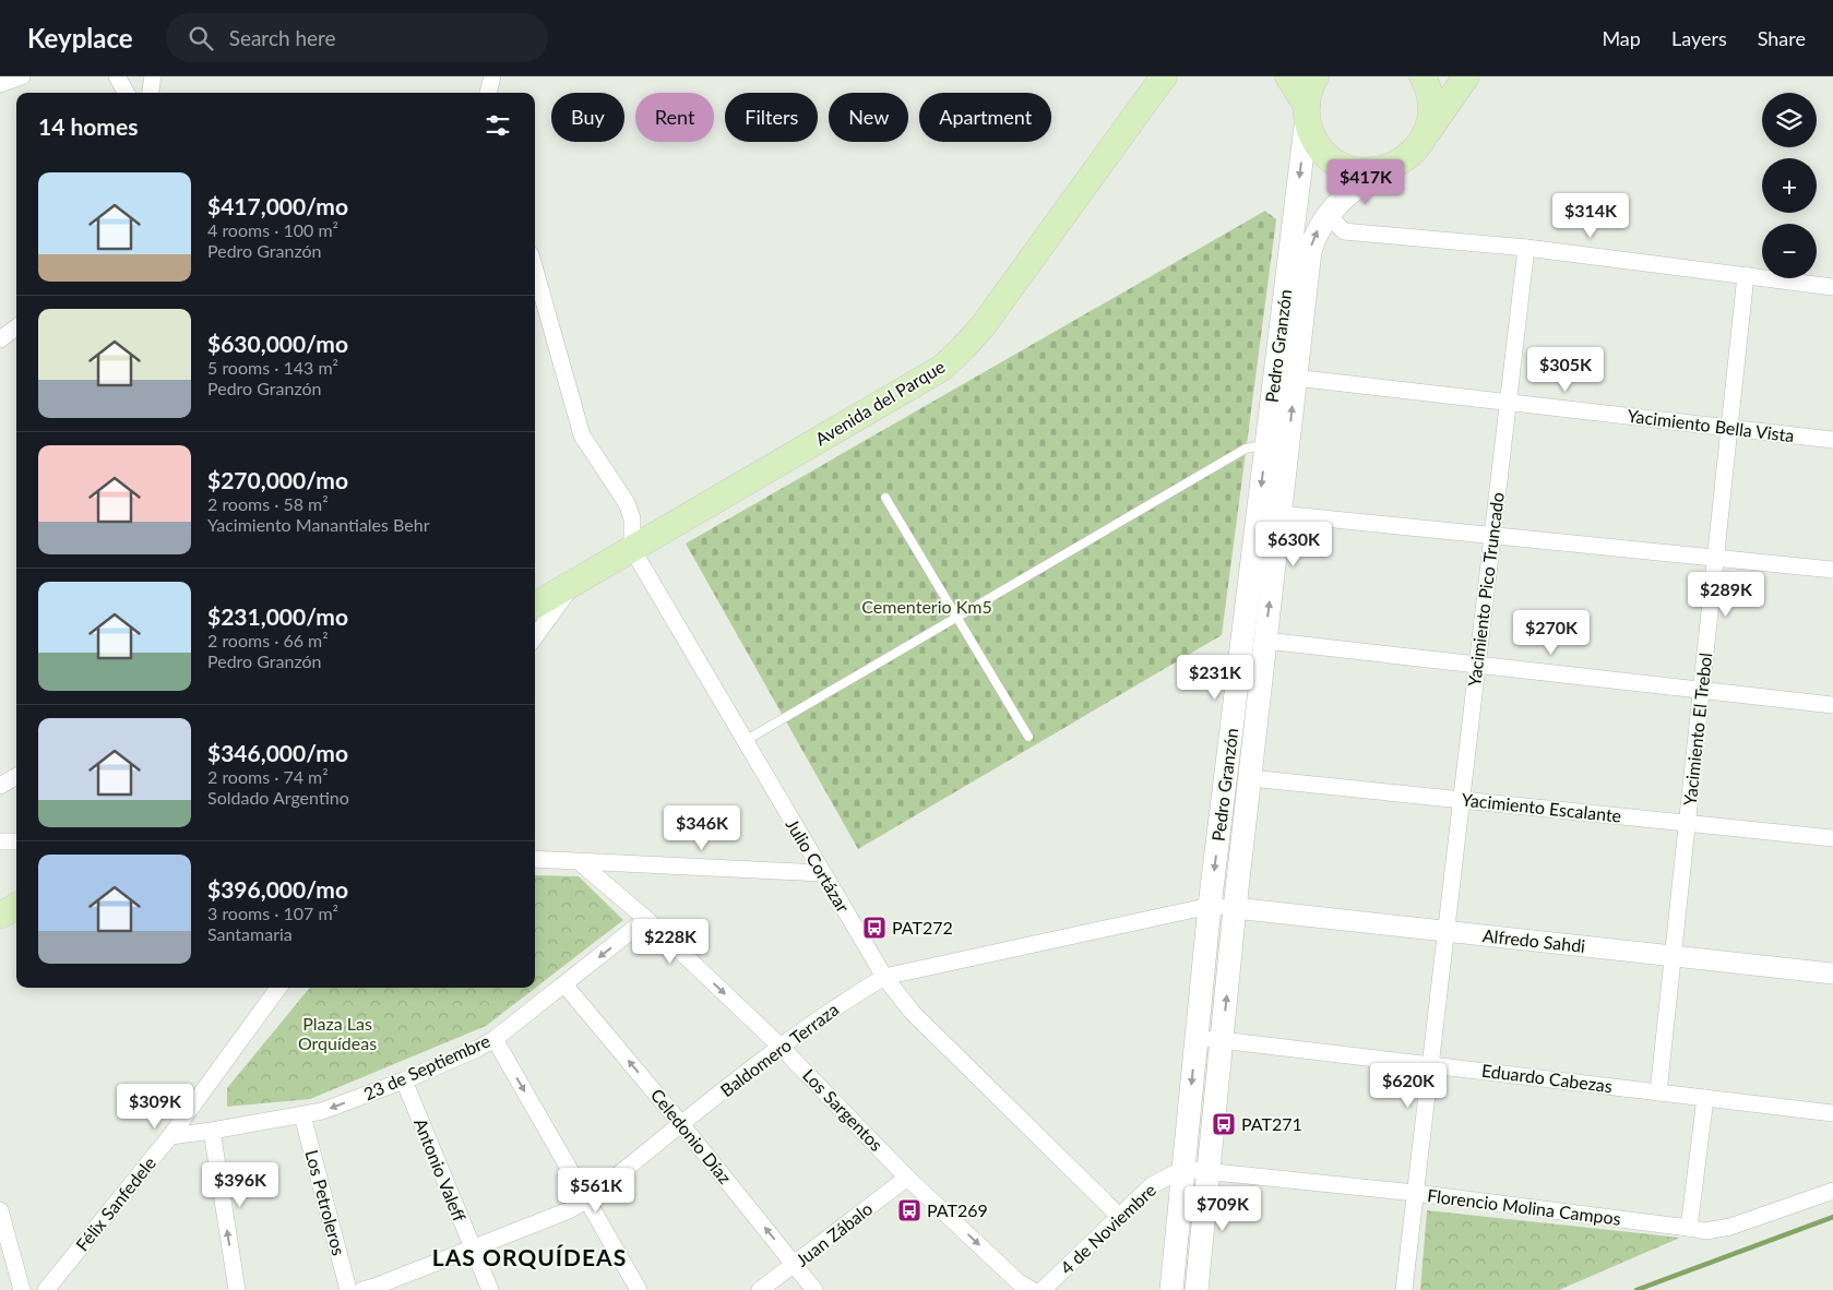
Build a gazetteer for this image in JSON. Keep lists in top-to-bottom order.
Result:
{
  "streets": {
    "main road": ["Pedro Granzón", "Avenida del Parque"],
    "street": [
      "Yacimiento Bella Vista",
      "Yacimiento Pico Truncado",
      "Yacimiento El Trebol",
      "Yacimiento Escalante",
      "Julio Cortázar",
      "Alfredo Sahdi",
      "Baldomero Terraza",
      "23 de Septiembre",
      "Eduardo Cabezas",
      "Los Sargentos",
      "Celedonio Díaz",
      "Antonio Valeff",
      "Los Petroleros",
      "Félix Sanfedele",
      "Florencio Molina Campos",
      "4 de Noviembre",
      "Juan Zábalo"
    ]
  },
  "crossings": [
    ["Pedro Granzón", "Yacimiento Bella Vista"],
    ["Pedro Granzón", "Yacimiento Escalante"],
    ["Pedro Granzón", "Alfredo Sahdi"],
    ["Pedro Granzón", "Baldomero Terraza"],
    ["Pedro Granzón", "Eduardo Cabezas"],
    ["Pedro Granzón", "Florencio Molina Campos"],
    ["Pedro Granzón", "4 de Noviembre"],
    ["Avenida del Parque", "Julio Cortázar"],
    ["Yacimiento Bella Vista", "Yacimiento Pico Truncado"],
    ["Yacimiento Bella Vista", "Yacimiento El Trebol"],
    ["Yacimiento Pico Truncado", "Yacimiento Escalante"],
    ["Yacimiento Pico Truncado", "Alfredo Sahdi"],
    ["Yacimiento Pico Truncado", "Eduardo Cabezas"],
    ["Yacimiento Pico Truncado", "Florencio Molina Campos"],
    ["Yacimiento El Trebol", "Yacimiento Escalante"],
    ["Yacimiento El Trebol", "Alfredo Sahdi"],
    ["Yacimiento El Trebol", "Eduardo Cabezas"],
    ["Julio Cortázar", "Baldomero Terraza"],
    ["Julio Cortázar", "4 de Noviembre"],
    ["Alfredo Sahdi", "Baldomero Terraza"],
    ["Baldomero Terraza", "Los Sargentos"],
    ["Baldomero Terraza", "Celedonio Díaz"],
    ["Baldomero Terraza", "Antonio Valeff"],
    ["23 de Septiembre", "Los Sargentos"],
    ["23 de Septiembre", "Celedonio Díaz"],
    ["23 de Septiembre", "Antonio Valeff"],
    ["23 de Septiembre", "Los Petroleros"],
    ["23 de Septiembre", "Félix Sanfedele"],
    ["Los Sargentos", "Juan Zábalo"],
    ["Celedonio Díaz", "Juan Zábalo"],
    ["Florencio Molina Campos", "4 de Noviembre"]
  ],
  "one_way": ["23 de Septiembre", "Los Sargentos"],
  "districts": ["LAS ORQUÍDEAS"],
  "parks": ["Cementerio Km5", "Plaza Las Orquídeas"],
  "places": {
    "bus stop": ["PAT272", "PAT271", "PAT269"]
  },
  "page": {
    "header": "Keyplace",
    "search": "Search here",
    "nav": ["Map", "Layers", "Share"],
    "map_buttons": ["+", "−"],
    "chip": [
      "Buy",
      "Rent",
      "Filters",
      "New",
      "Apartment"
    ],
    "heading": "14 homes",
    "list": [
      {
        "name": "$417,000/mo",
        "note": "4 rooms · 100 m² · Pedro Granzón"
      },
      {
        "name": "$630,000/mo",
        "note": "5 rooms · 143 m² · Pedro Granzón"
      },
      {
        "name": "$270,000/mo",
        "note": "2 rooms · 58 m² · Yacimiento Manantiales Behr"
      },
      {
        "name": "$231,000/mo",
        "note": "2 rooms · 66 m² · Pedro Granzón"
      },
      {
        "name": "$346,000/mo",
        "note": "2 rooms · 74 m² · Soldado Argentino"
      },
      {
        "name": "$396,000/mo",
        "note": "3 rooms · 107 m² · Santamaria"
      }
    ],
    "price": [
      "$417K",
      "$314K",
      "$305K",
      "$630K",
      "$289K",
      "$270K",
      "$231K",
      "$346K",
      "$228K",
      "$620K",
      "$309K",
      "$396K",
      "$561K",
      "$709K"
    ]
  }
}
